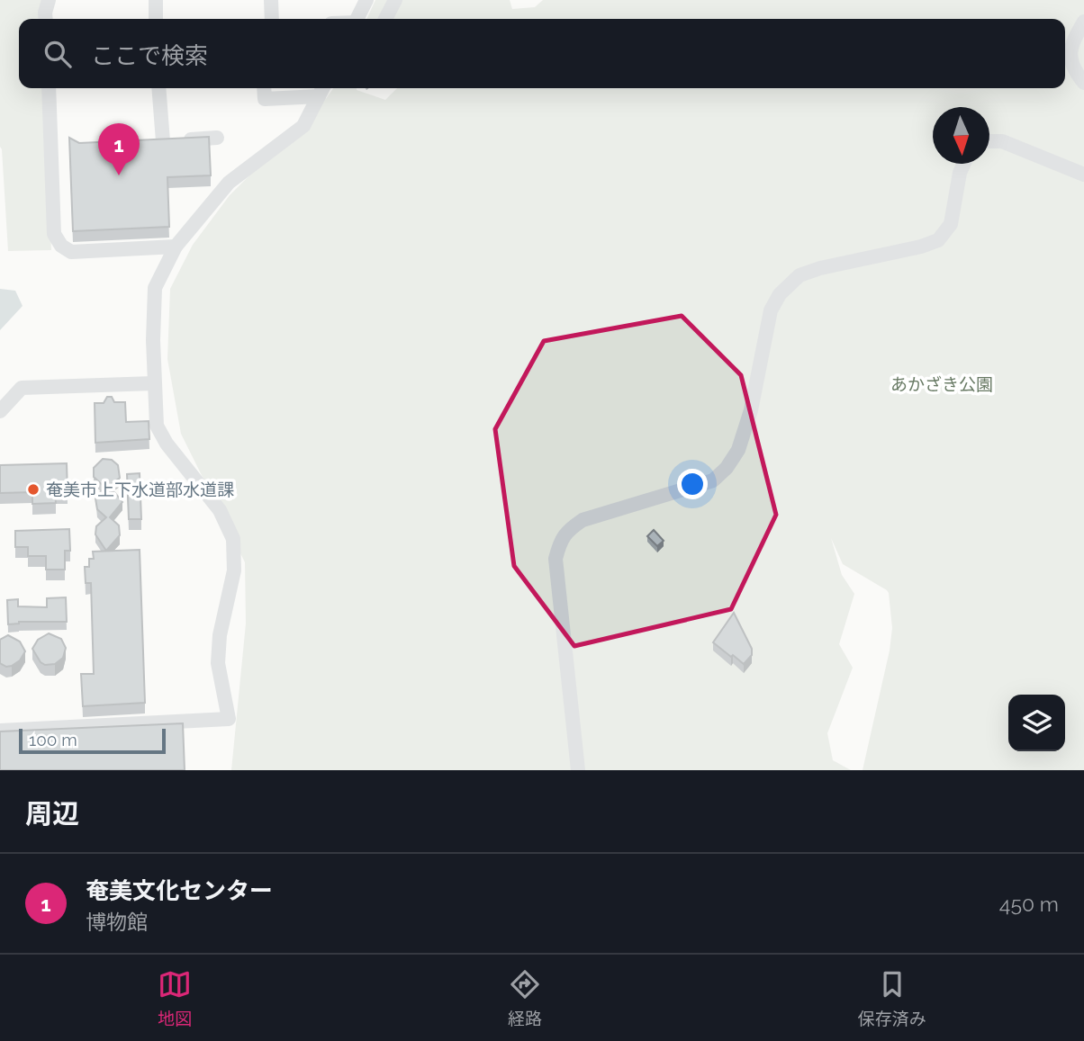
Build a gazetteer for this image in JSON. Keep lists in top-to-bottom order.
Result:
{
  "parks": ["あかざき公園"],
  "places": ["奄美市上下水道部水道課"],
  "scale_bar": "100 m",
  "north": "bottom",
  "page": {
    "search": "ここで検索",
    "pins": "1",
    "scale": "100 m",
    "heading": "周辺",
    "list": [
      {
        "mark": "1",
        "name": "奄美文化センター",
        "note": "博物館",
        "value": "450 m"
      }
    ],
    "nav": ["地図", "経路", "保存済み"]
  }
}
